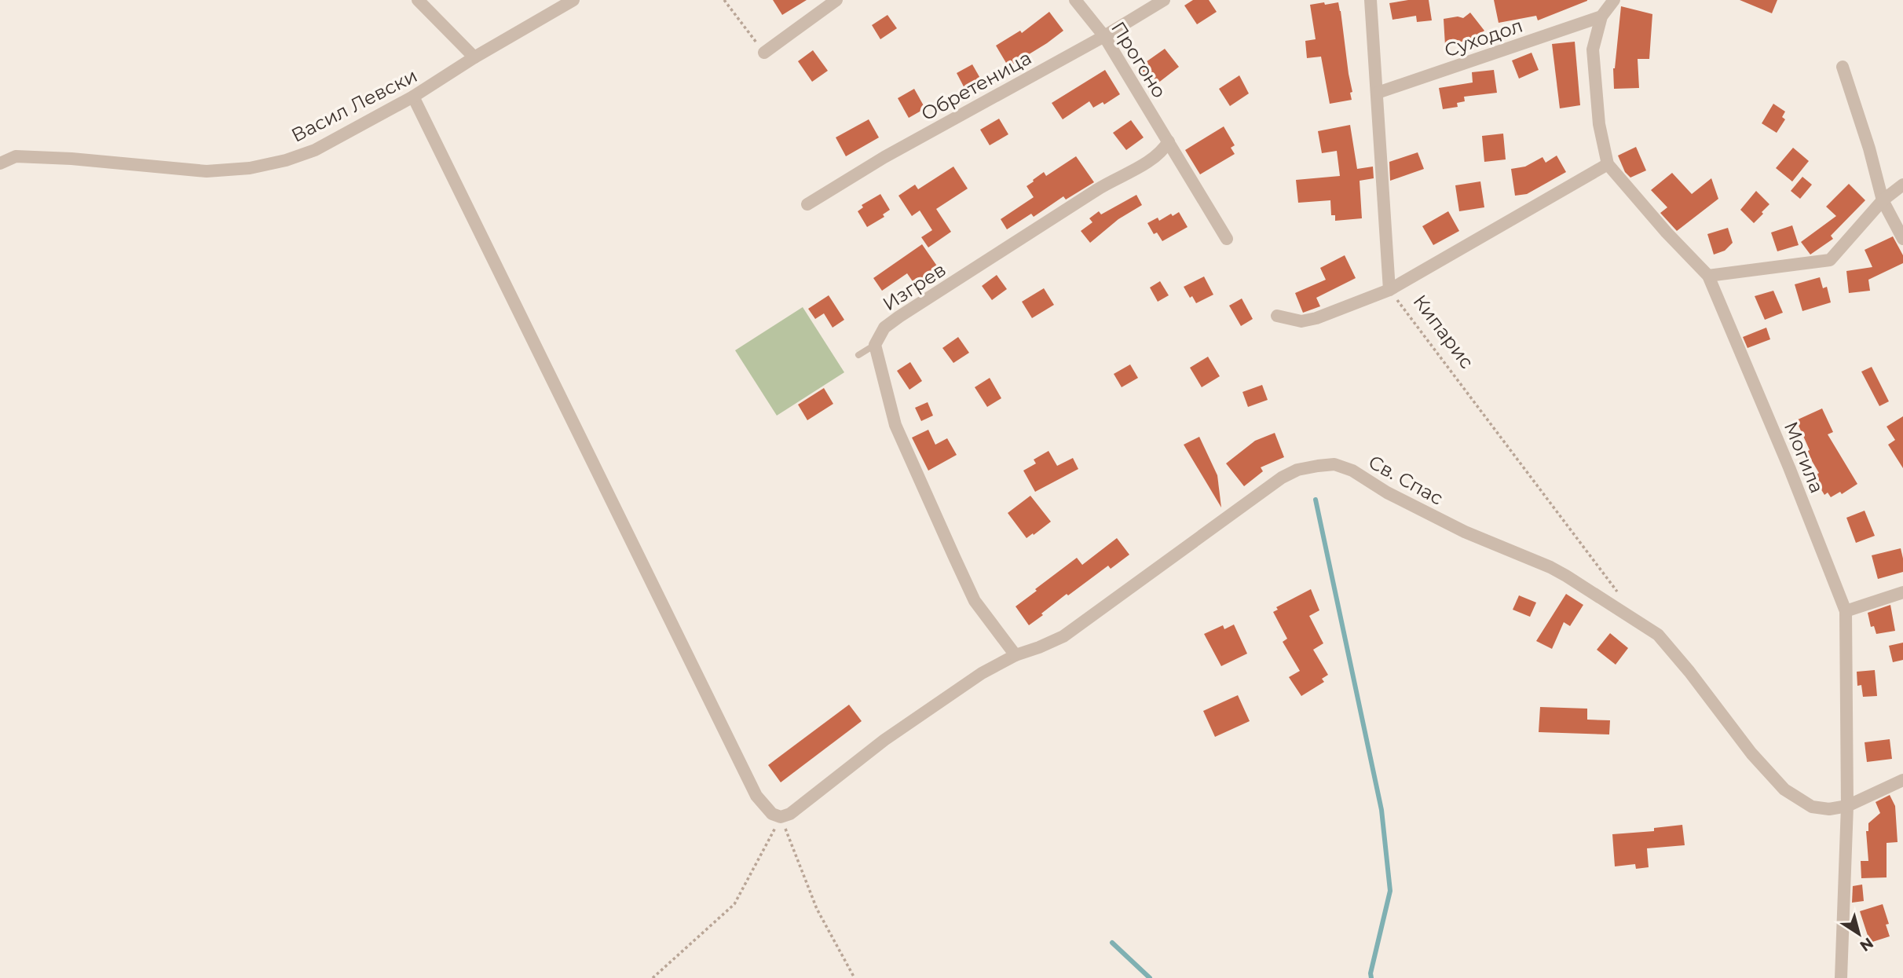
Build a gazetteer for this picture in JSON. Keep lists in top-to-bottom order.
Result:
{
  "streets": {
    "street": [
      "Суходол",
      "Прогоно",
      "Обретеница",
      "Васил Левски",
      "Изгрев",
      "Кипарис",
      "Могила",
      "Св. Спас"
    ]
  },
  "crossings": [
    ["Суходол", "Кипарис"],
    ["Суходол", "Могила"],
    ["Прогоно", "Обретеница"],
    ["Прогоно", "Изгрев"],
    ["Могила", "Св. Спас"]
  ],
  "north": "bottom right"
}
